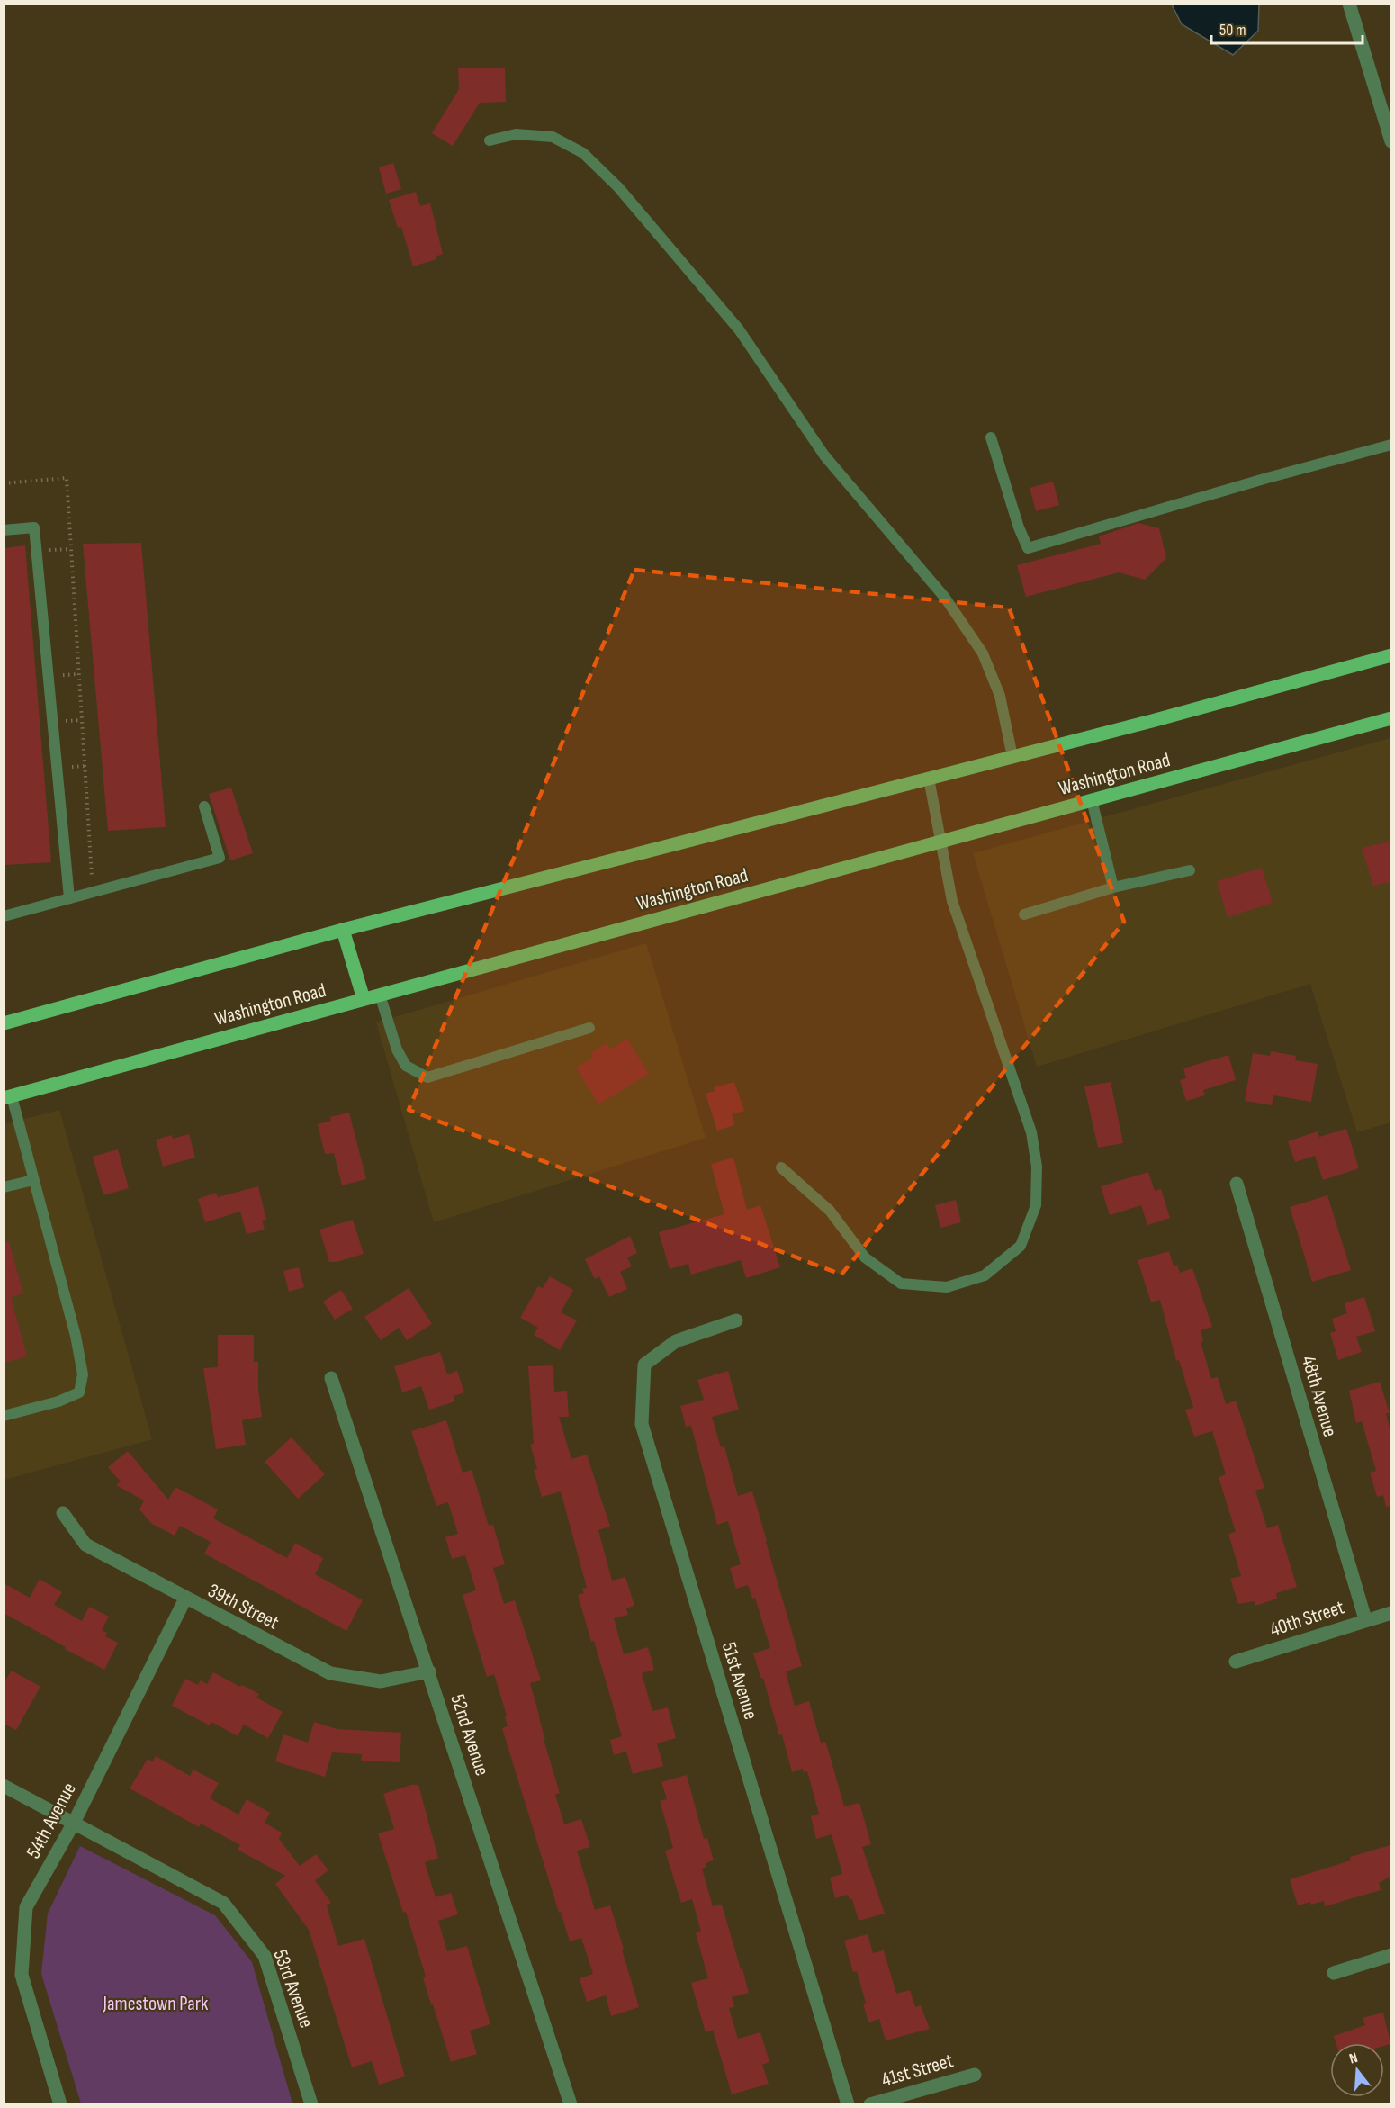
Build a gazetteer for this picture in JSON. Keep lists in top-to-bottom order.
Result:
{
  "streets": {
    "main road": ["Washington Road"],
    "street": [
      "48th Avenue",
      "39th Street",
      "40th Street",
      "51st Avenue",
      "52nd Avenue",
      "54th Avenue",
      "53rd Avenue",
      "41st Street"
    ]
  },
  "crossings": [
    ["48th Avenue", "40th Street"],
    ["39th Street", "52nd Avenue"],
    ["39th Street", "54th Avenue"],
    ["54th Avenue", "53rd Avenue"]
  ],
  "parks": ["Jamestown Park"],
  "scale_bar": "50 m",
  "north": "top"
}
